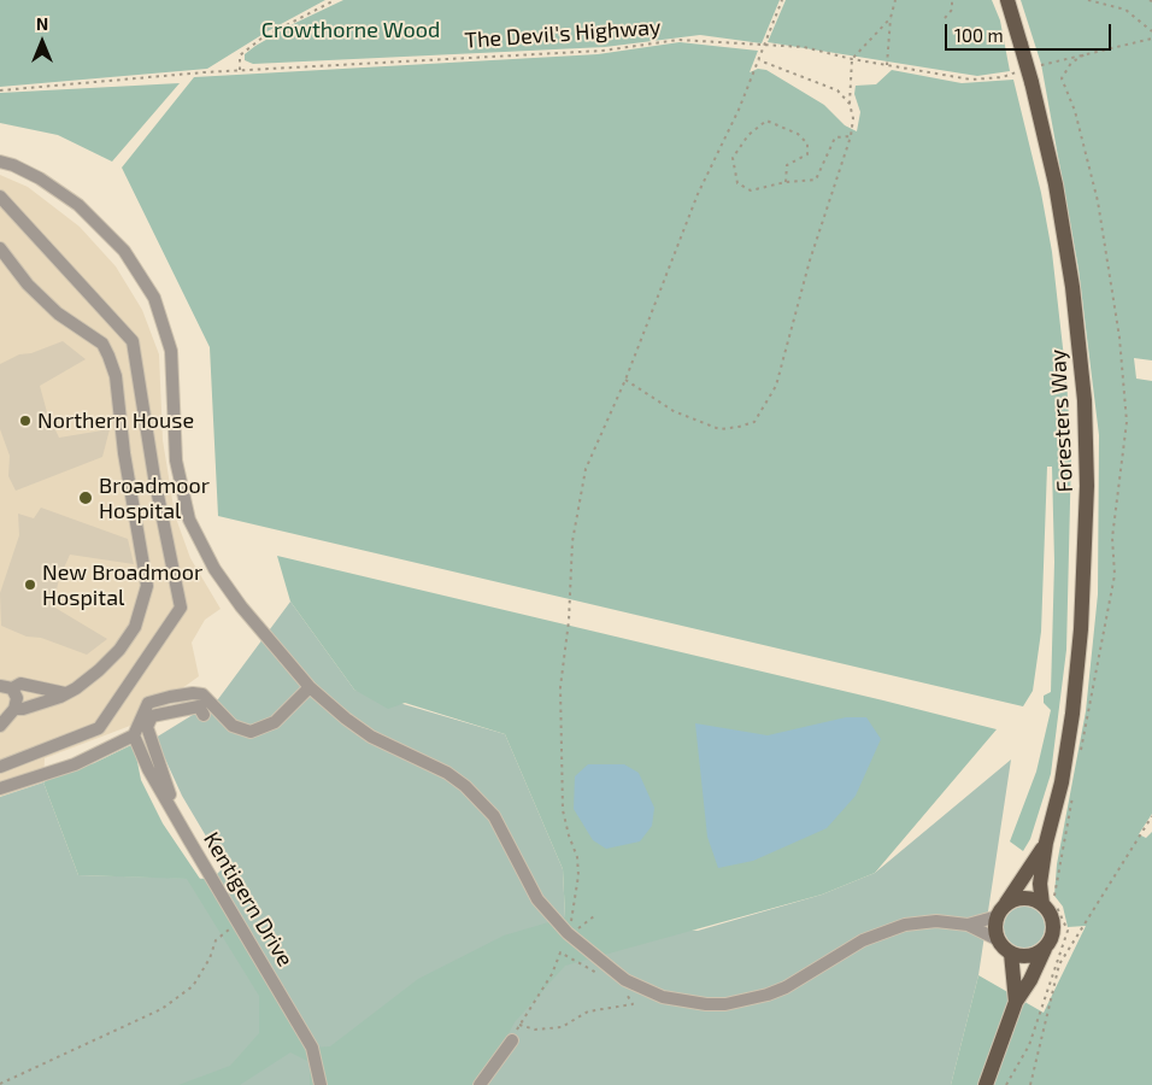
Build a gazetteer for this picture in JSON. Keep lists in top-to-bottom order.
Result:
{
  "streets": {
    "main road": ["Foresters Way"],
    "street": ["Kentigern Drive"],
    "path": ["The Devil's Highway"]
  },
  "parks": ["Crowthorne Wood"],
  "places": ["Northern House", "Broadmoor Hospital", "New Broadmoor Hospital"],
  "scale_bar": "100 m",
  "north": "top"
}
